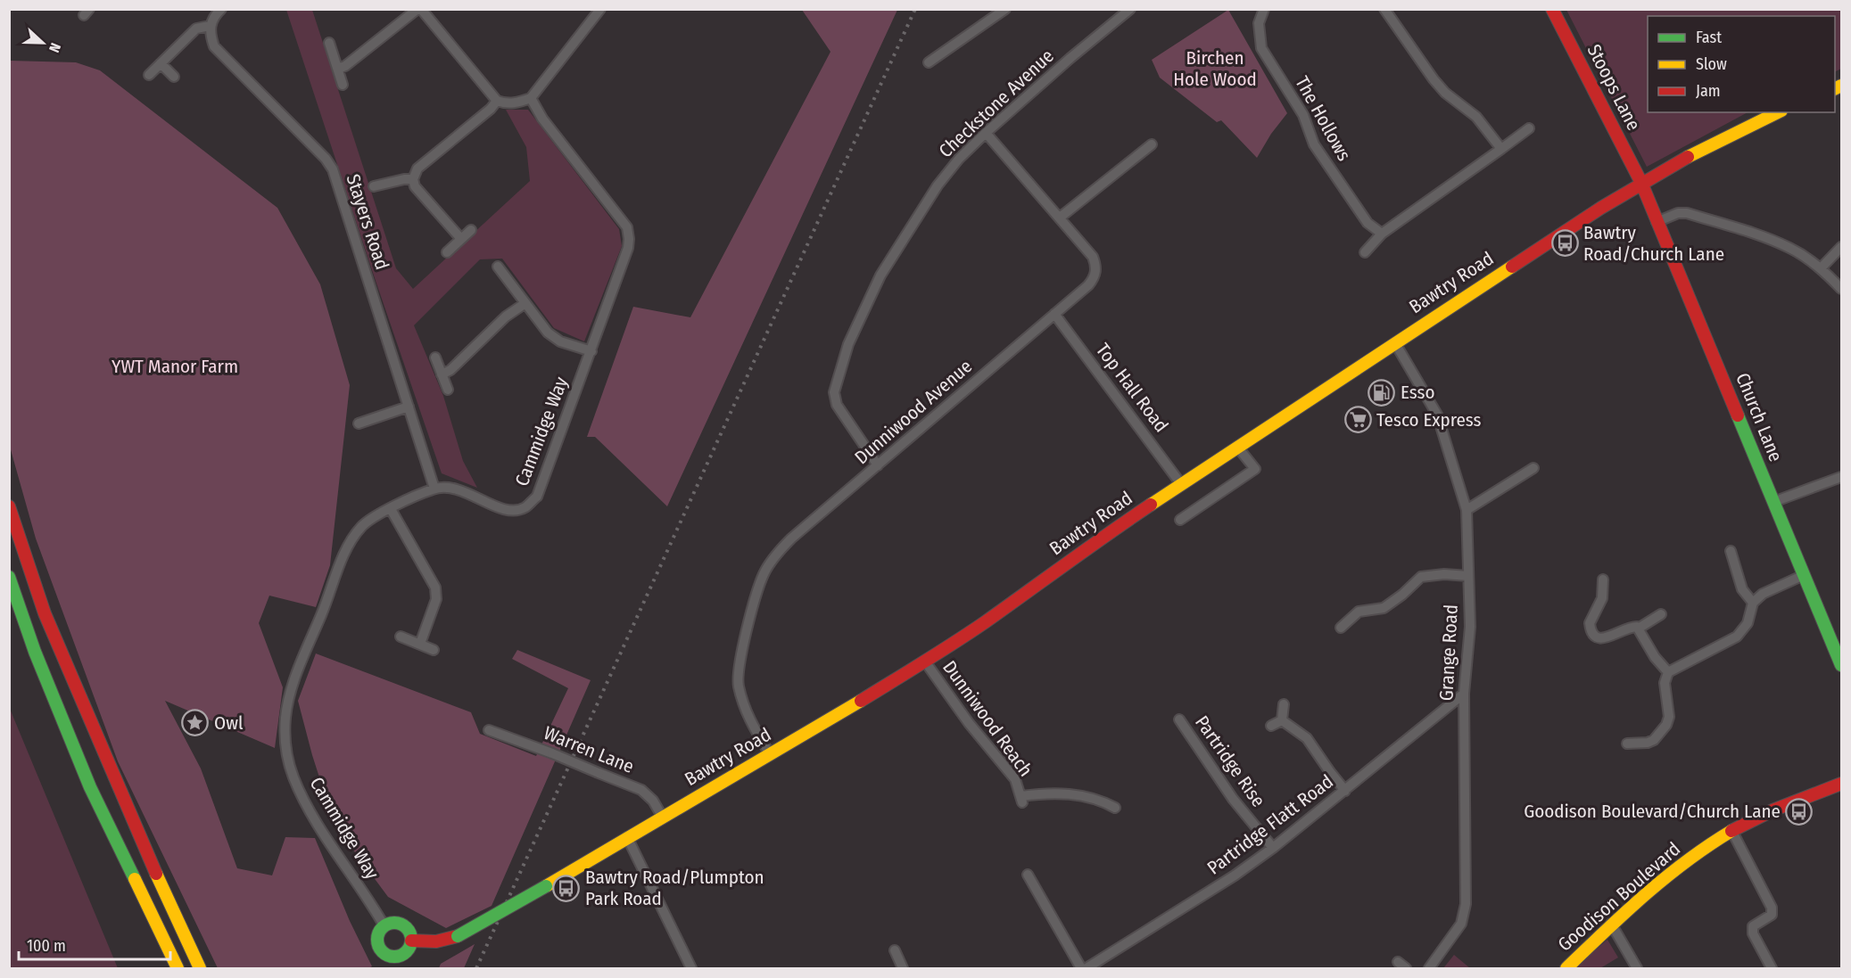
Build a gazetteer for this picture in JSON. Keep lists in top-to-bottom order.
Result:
{
  "streets": {
    "main road": [
      "Stoops Lane",
      "Bawtry Road",
      "Church Lane",
      "Goodison Boulevard"
    ],
    "street": [
      "Checkstone Avenue",
      "The Hollows",
      "Stayers Road",
      "Top Hall Road",
      "Dunniwood Avenue",
      "Cammidge Way",
      "Grange Road",
      "Dunniwood Reach",
      "Warren Lane",
      "Partridge Rise",
      "Partridge Flatt Road"
    ]
  },
  "crossings": [
    ["Stoops Lane", "Bawtry Road"],
    ["Stoops Lane", "Church Lane"],
    ["Checkstone Avenue", "Dunniwood Avenue"],
    ["Stayers Road", "Cammidge Way"],
    ["Bawtry Road", "Top Hall Road"],
    ["Bawtry Road", "Dunniwood Avenue"],
    ["Bawtry Road", "Church Lane"],
    ["Bawtry Road", "Cammidge Way"],
    ["Bawtry Road", "Grange Road"],
    ["Bawtry Road", "Dunniwood Reach"],
    ["Bawtry Road", "Warren Lane"],
    ["Top Hall Road", "Dunniwood Avenue"],
    ["Grange Road", "Partridge Flatt Road"],
    ["Partridge Rise", "Partridge Flatt Road"]
  ],
  "parks": ["Birchen Hole Wood", "YWT Manor Farm"],
  "places": {
    "bus stop": ["Bawtry Road/Church Lane", "Goodison Boulevard/Church Lane", "Bawtry Road/Plumpton Park Road"],
    "fuel station": ["Esso"],
    "supermarket": ["Tesco Express"],
    "place": ["Owl"]
  },
  "legend": ["Fast", "Slow", "Jam"],
  "scale_bar": "100 m",
  "north": "right"
}
